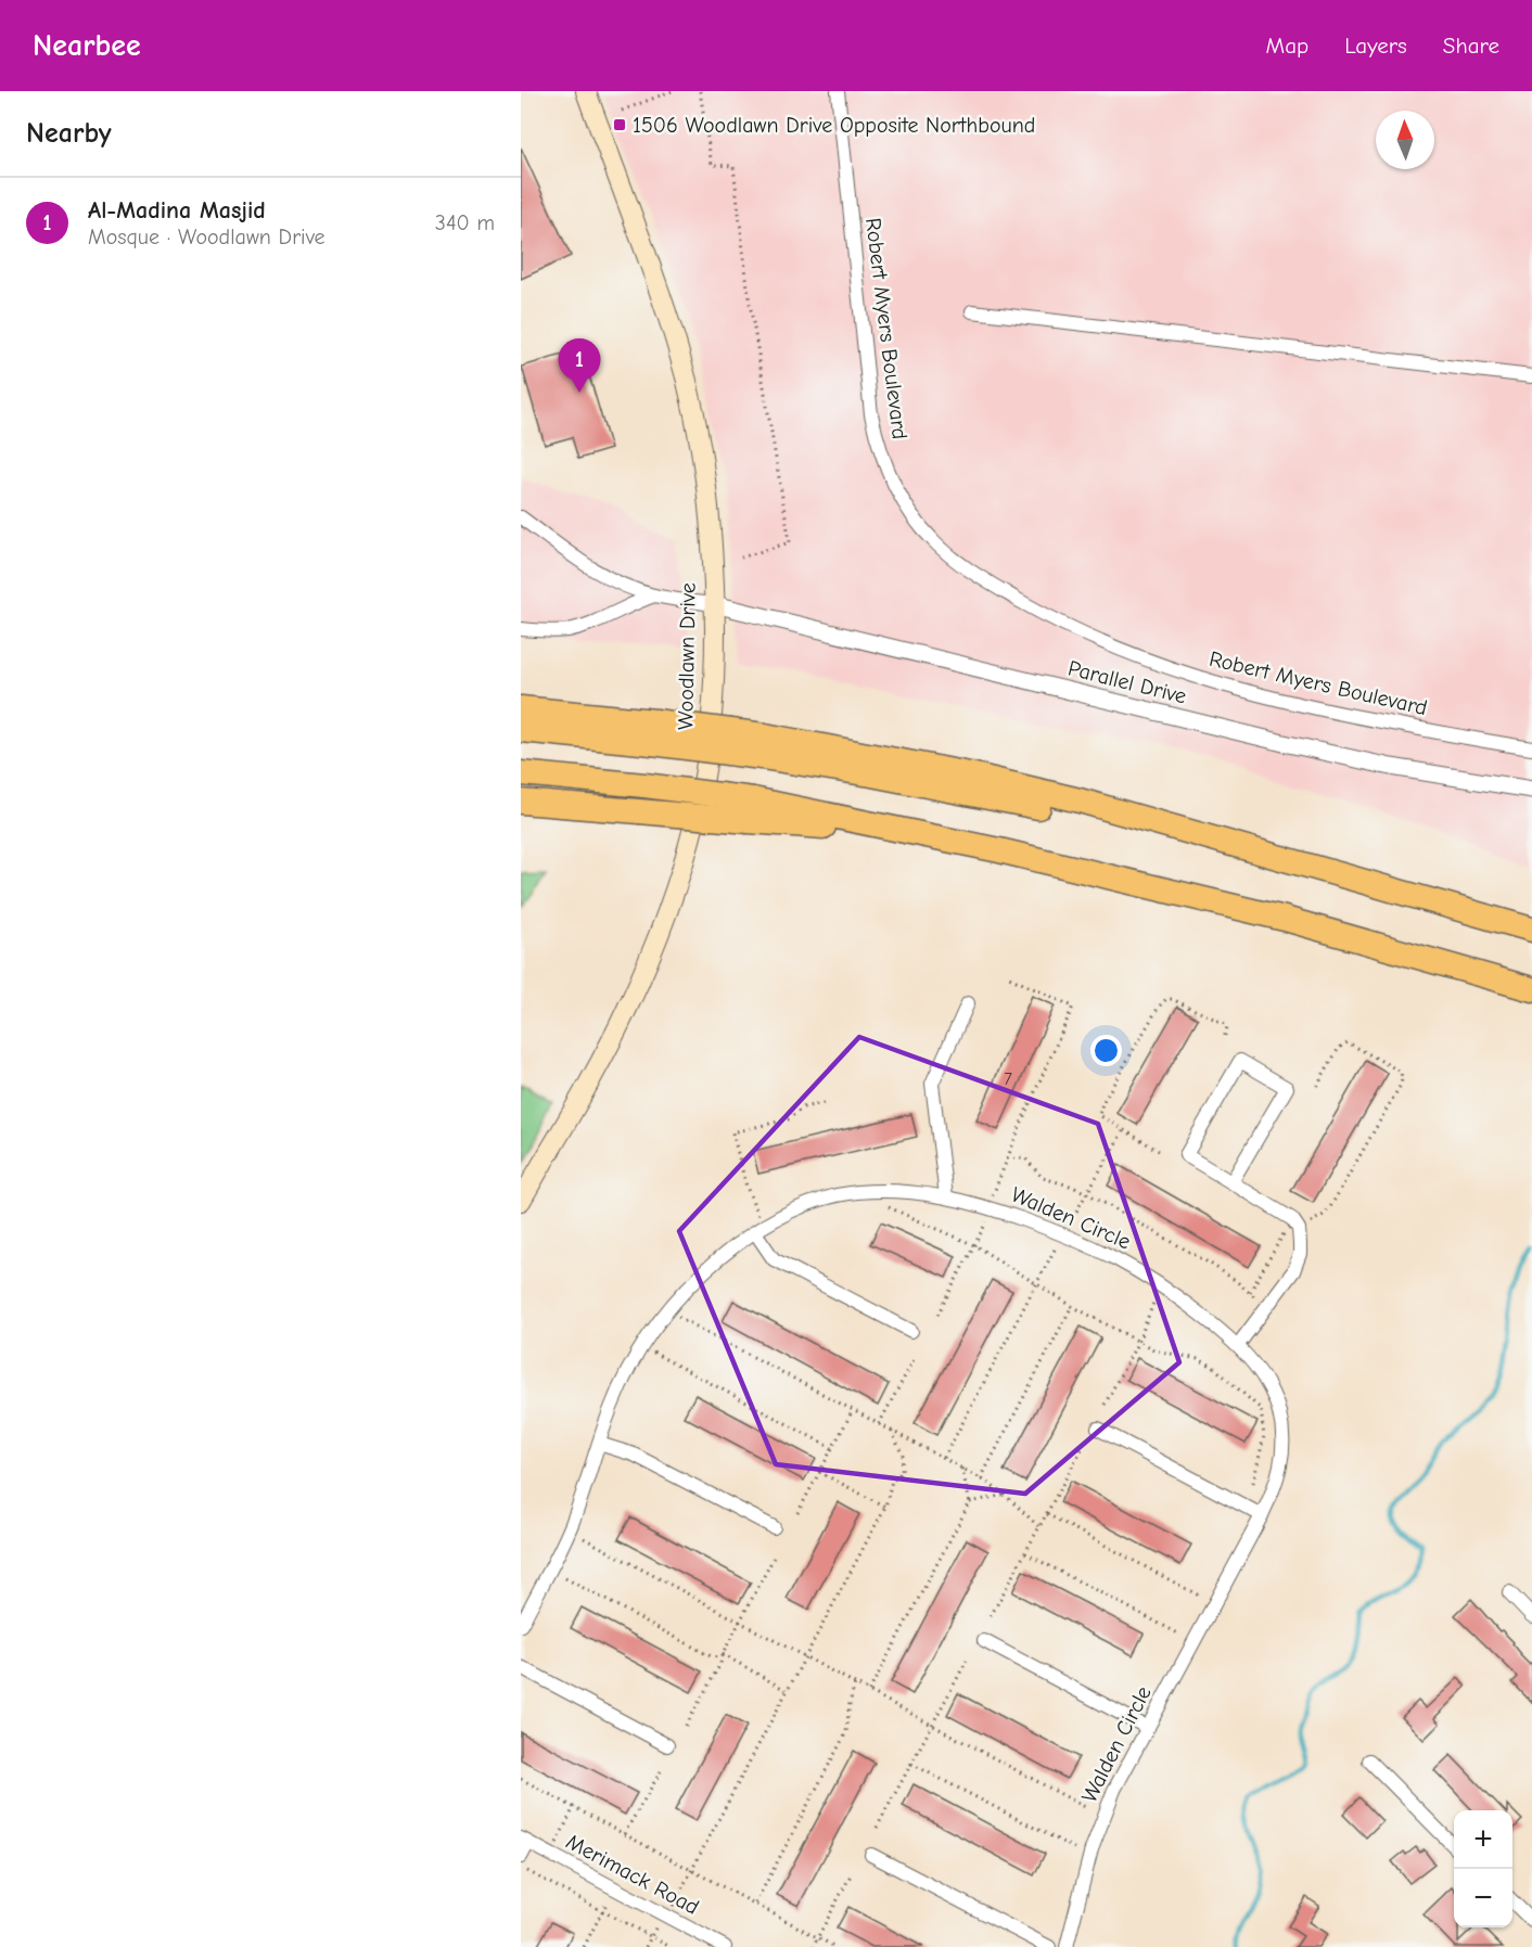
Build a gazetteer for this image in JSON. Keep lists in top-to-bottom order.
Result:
{
  "streets": {
    "main road": ["Woodlawn Drive"],
    "street": [
      "Robert Myers Boulevard",
      "Parallel Drive",
      "Walden Circle",
      "Merimack Road"
    ]
  },
  "crossings": [
    ["Woodlawn Drive", "Parallel Drive"]
  ],
  "places": {
    "transit": ["1506 Woodlawn Drive Opposite Northbound"]
  },
  "house_numbers": ["7"],
  "north": "top",
  "page": {
    "header": "Nearbee",
    "nav": ["Map", "Layers", "Share"],
    "heading": "Nearby",
    "list": [
      {
        "mark": "1",
        "name": "Al-Madina Masjid",
        "note": "Mosque · Woodlawn Drive",
        "value": "340 m"
      }
    ],
    "pins": "1",
    "map_buttons": ["+", "−"]
  }
}
